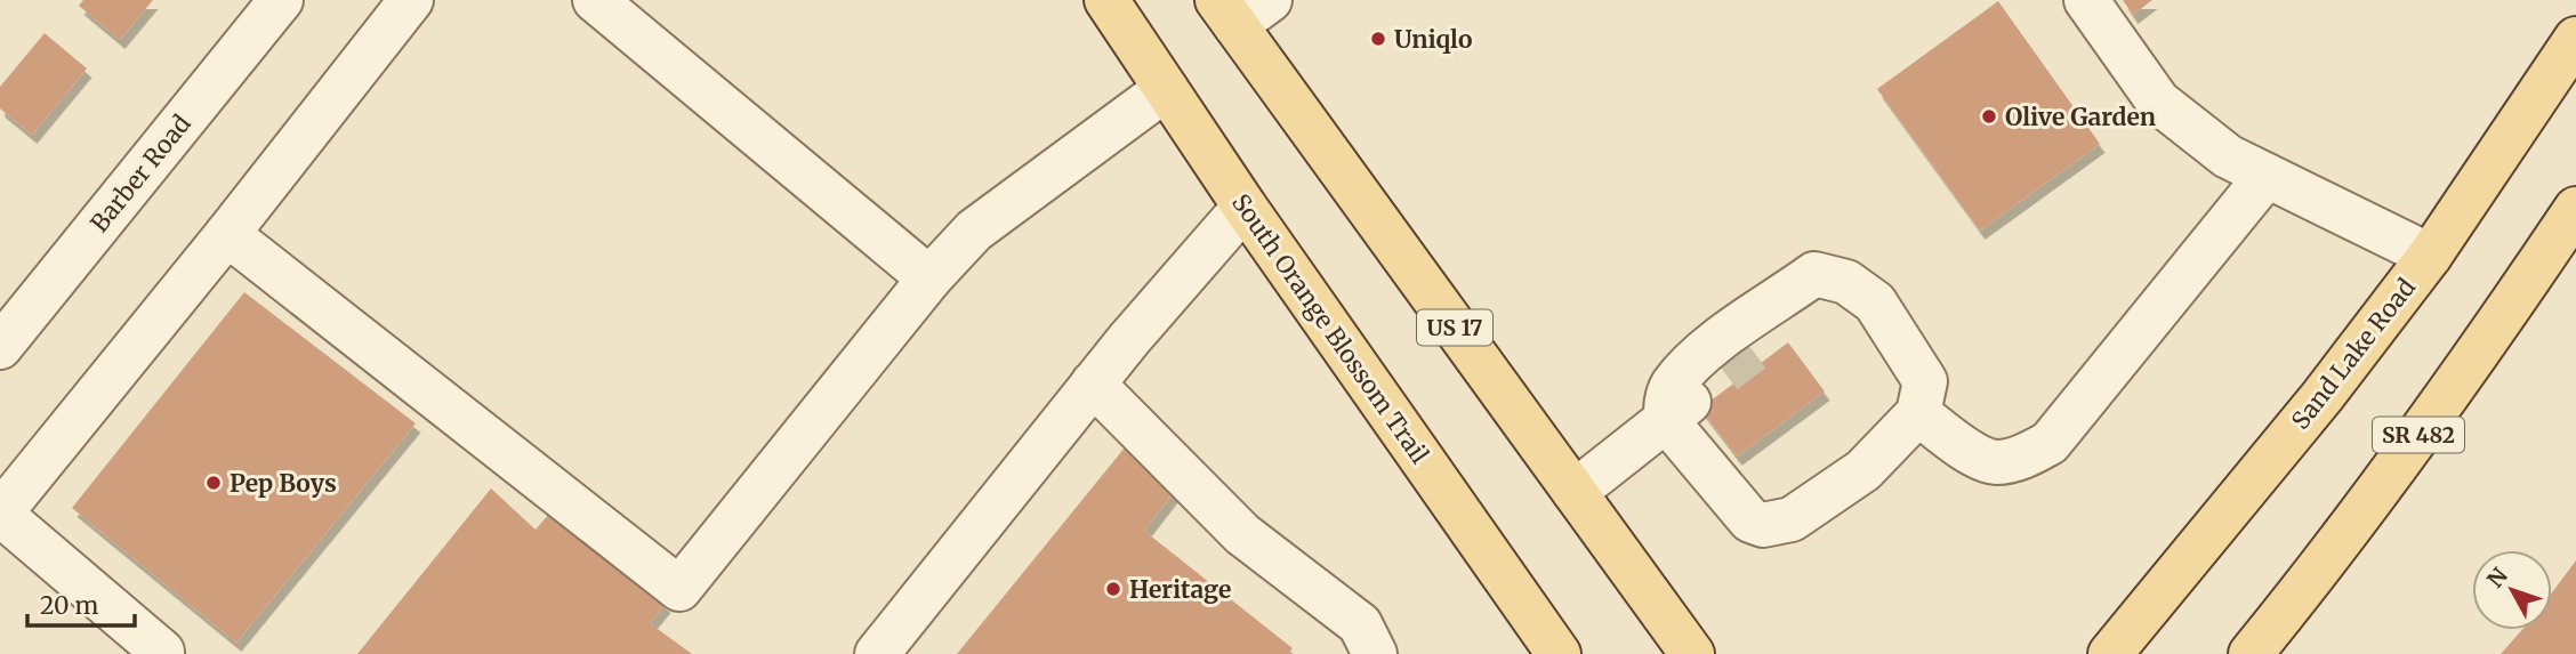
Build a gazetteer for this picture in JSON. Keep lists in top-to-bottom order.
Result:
{
  "streets": {
    "main road": [
      "US 17",
      "South Orange Blossom Trail",
      "Sand Lake Road",
      "SR 482"
    ],
    "street": ["Barber Road"]
  },
  "places": [
    "Uniqlo",
    "Olive Garden",
    "Pep Boys",
    "Heritage"
  ],
  "scale_bar": "20 m",
  "north": "top left"
}
